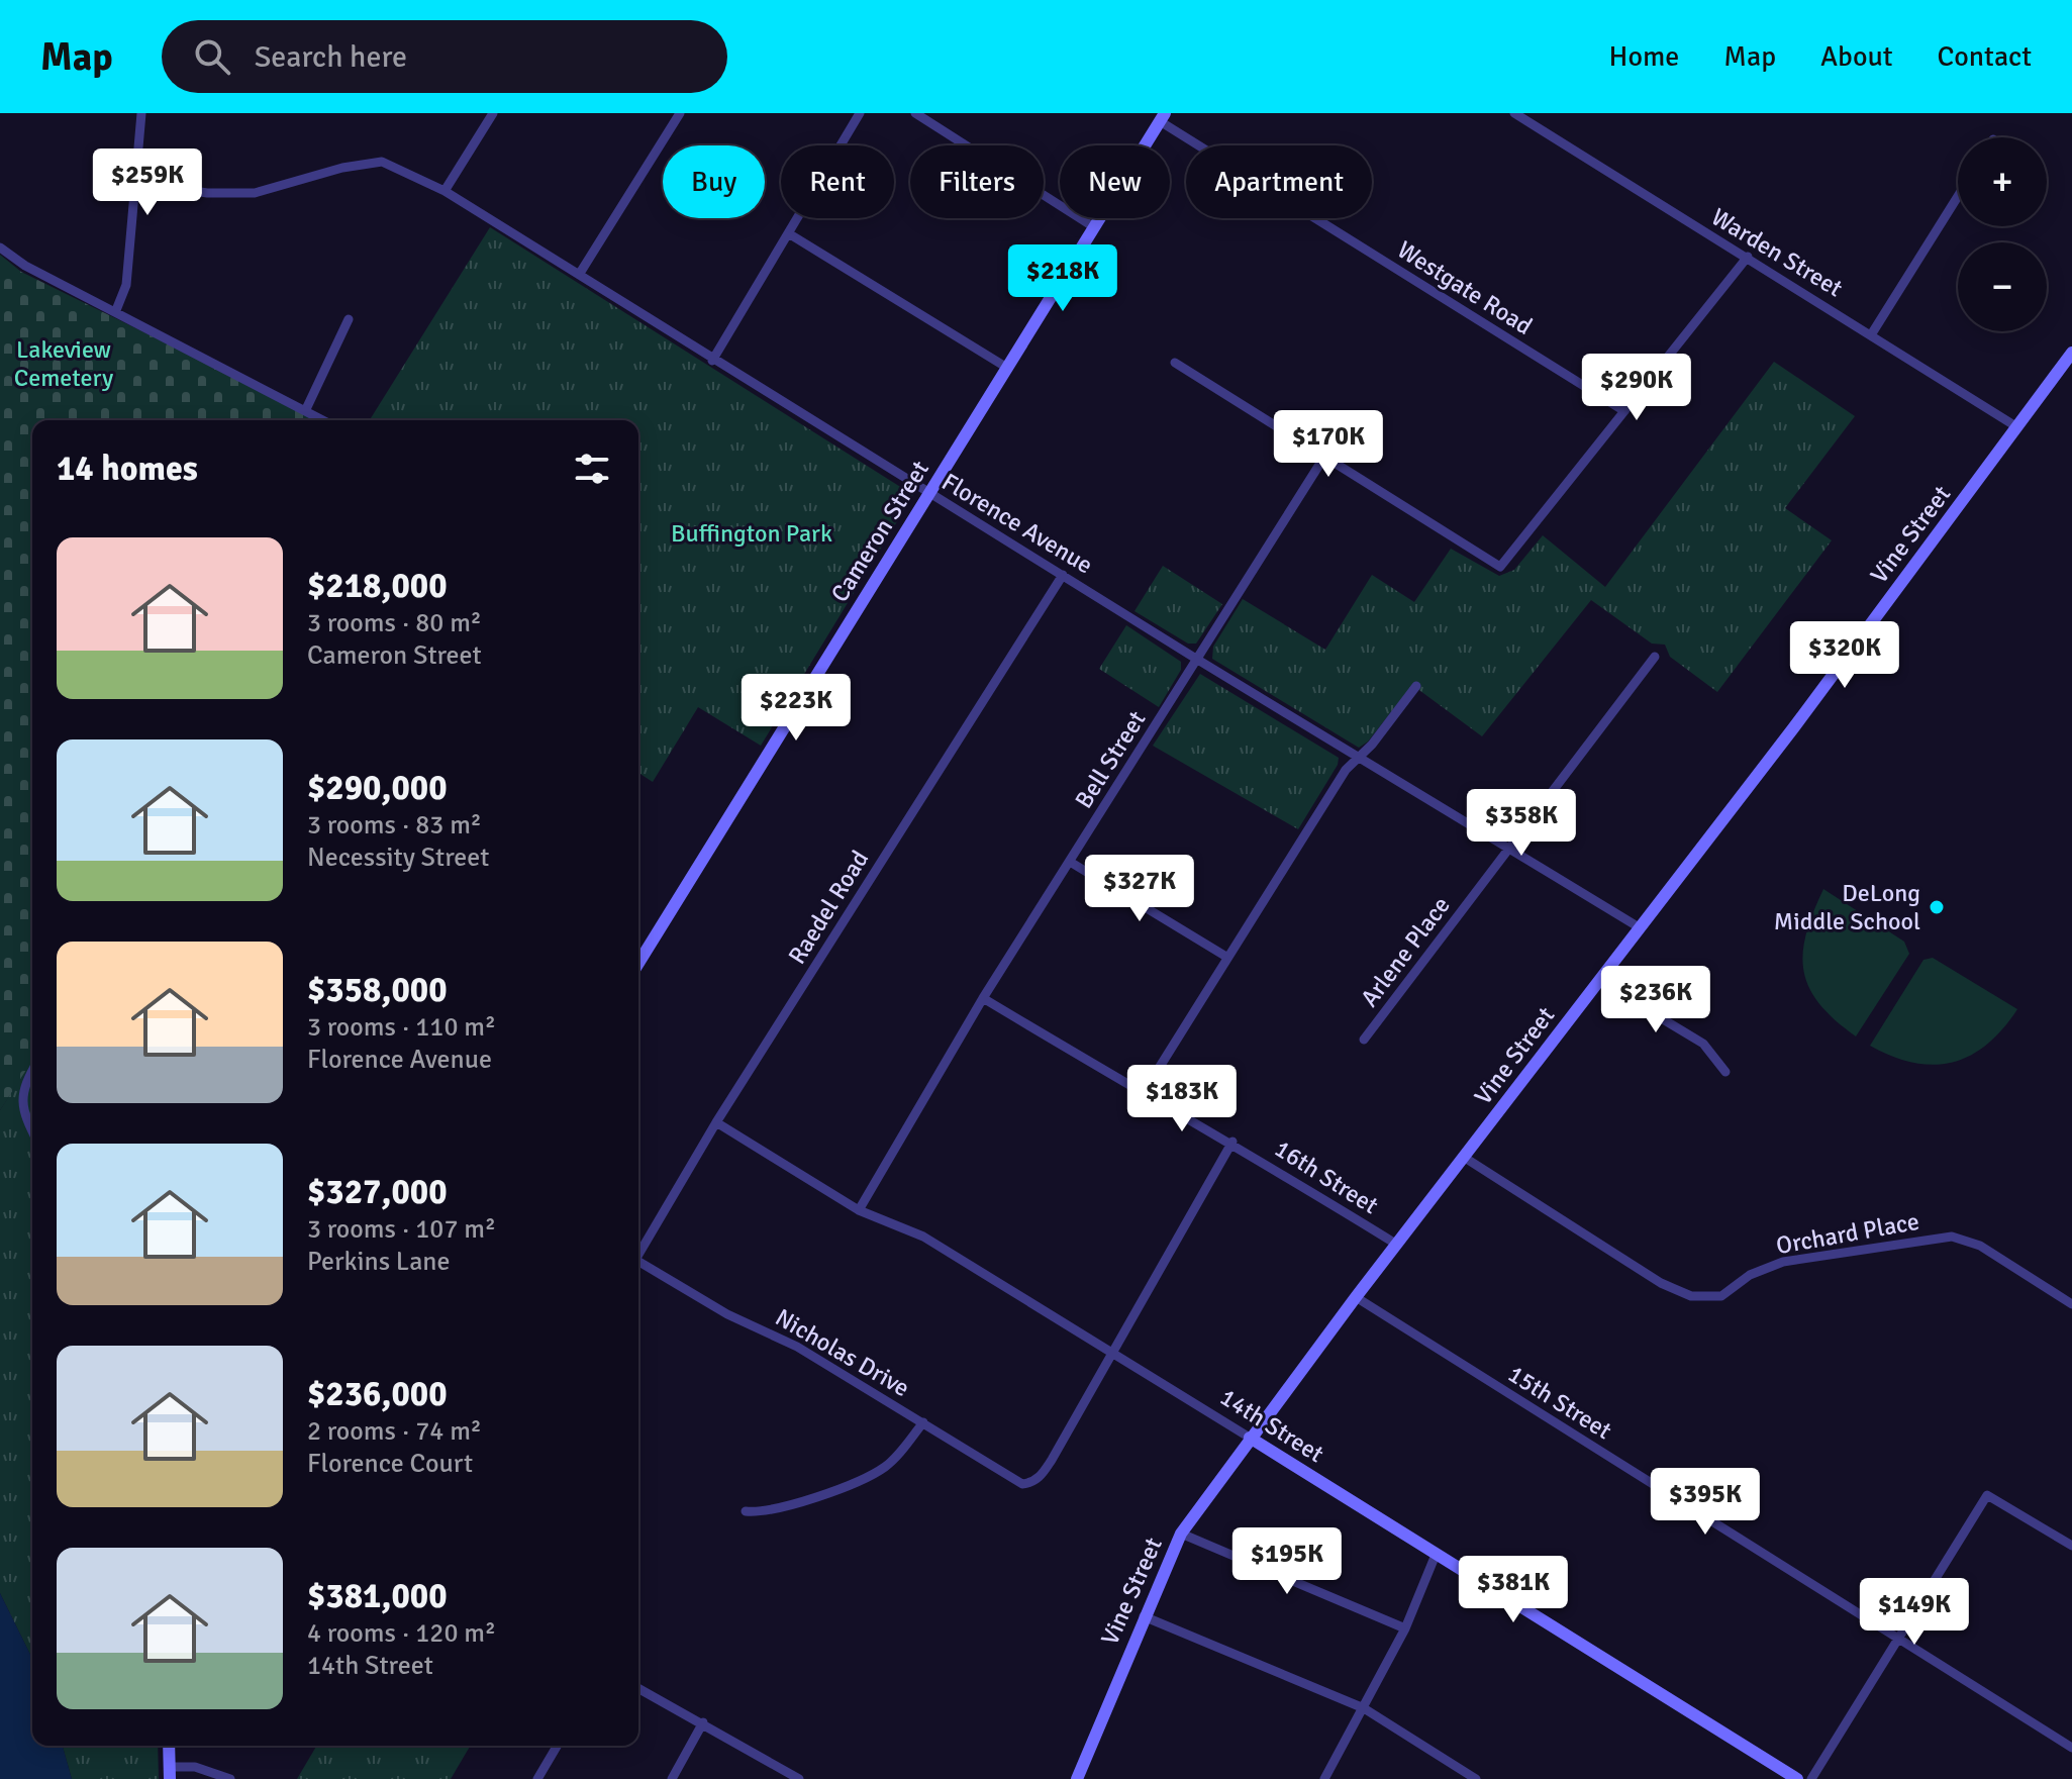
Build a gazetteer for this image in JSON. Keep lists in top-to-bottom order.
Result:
{
  "streets": {
    "street": [
      "Warden Street",
      "Westgate Road",
      "Florence Avenue",
      "Cameron Street",
      "Vine Street",
      "Bell Street",
      "Raedel Road",
      "Arlene Place",
      "16th Street",
      "Orchard Place",
      "Nicholas Drive",
      "15th Street",
      "14th Street"
    ]
  },
  "crossings": [
    ["Warden Street", "Vine Street"],
    ["Westgate Road", "Cameron Street"],
    ["Florence Avenue", "Cameron Street"],
    ["Florence Avenue", "Vine Street"],
    ["Florence Avenue", "Bell Street"],
    ["Florence Avenue", "Raedel Road"],
    ["Florence Avenue", "Arlene Place"],
    ["Vine Street", "16th Street"],
    ["Vine Street", "Orchard Place"],
    ["Vine Street", "15th Street"],
    ["Vine Street", "14th Street"],
    ["Bell Street", "16th Street"],
    ["Bell Street", "14th Street"],
    ["Raedel Road", "14th Street"],
    ["Nicholas Drive", "14th Street"]
  ],
  "parks": ["Lakeview Cemetery", "Buffington Park"],
  "places": ["DeLong Middle School"],
  "page": {
    "header": "Map",
    "search": "Search here",
    "nav": [
      "Home",
      "Map",
      "About",
      "Contact"
    ],
    "map_buttons": ["+", "−"],
    "chip": [
      "Buy",
      "Rent",
      "Filters",
      "New",
      "Apartment"
    ],
    "price": [
      "$259K",
      "$218K",
      "$290K",
      "$170K",
      "$320K",
      "$223K",
      "$358K",
      "$327K",
      "$236K",
      "$183K",
      "$395K",
      "$195K",
      "$381K",
      "$149K"
    ],
    "heading": "14 homes",
    "list": [
      {
        "name": "$218,000",
        "note": "3 rooms · 80 m² · Cameron Street"
      },
      {
        "name": "$290,000",
        "note": "3 rooms · 83 m² · Necessity Street"
      },
      {
        "name": "$358,000",
        "note": "3 rooms · 110 m² · Florence Avenue"
      },
      {
        "name": "$327,000",
        "note": "3 rooms · 107 m² · Perkins Lane"
      },
      {
        "name": "$236,000",
        "note": "2 rooms · 74 m² · Florence Court"
      },
      {
        "name": "$381,000",
        "note": "4 rooms · 120 m² · 14th Street"
      }
    ]
  }
}
